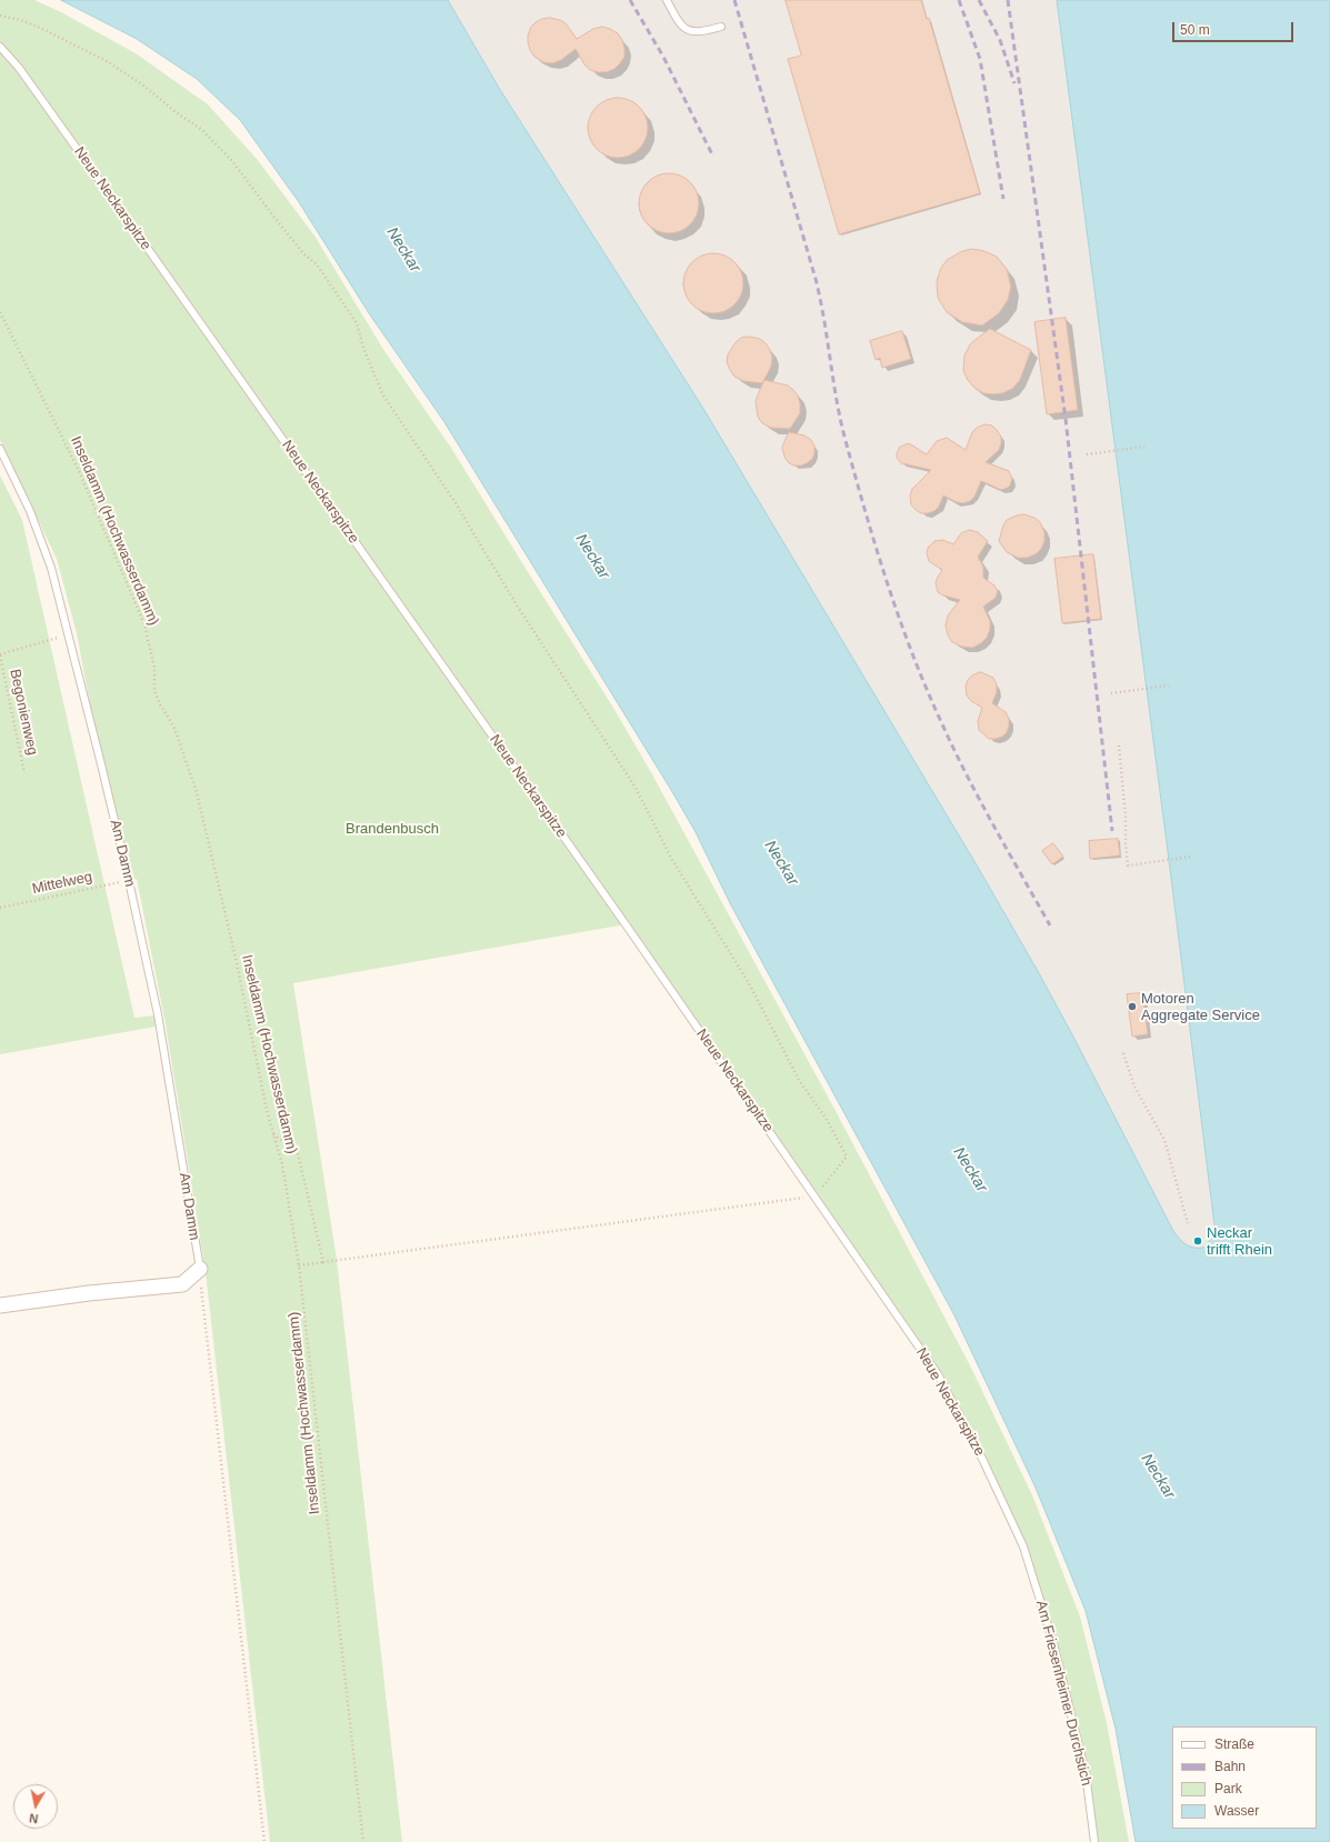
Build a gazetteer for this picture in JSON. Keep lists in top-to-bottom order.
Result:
{
  "streets": {
    "lane": ["Neue Neckarspitze", "Am Damm", "Am Friesenheimer Durchstich"],
    "path": ["Inseldamm (Hochwasserdamm)", "Begonienweg", "Mittelweg"]
  },
  "crossings": [
    ["Neue Neckarspitze", "Am Friesenheimer Durchstich"],
    ["Begonienweg", "Am Damm"],
    ["Am Damm", "Mittelweg"]
  ],
  "water": ["Neckar"],
  "parks": ["Brandenbusch"],
  "places": ["Motoren Aggregate Service", "Neckar trifft Rhein"],
  "legend": [
    "Straße",
    "Bahn",
    "Park",
    "Wasser"
  ],
  "scale_bar": "50 m",
  "north": "bottom"
}
